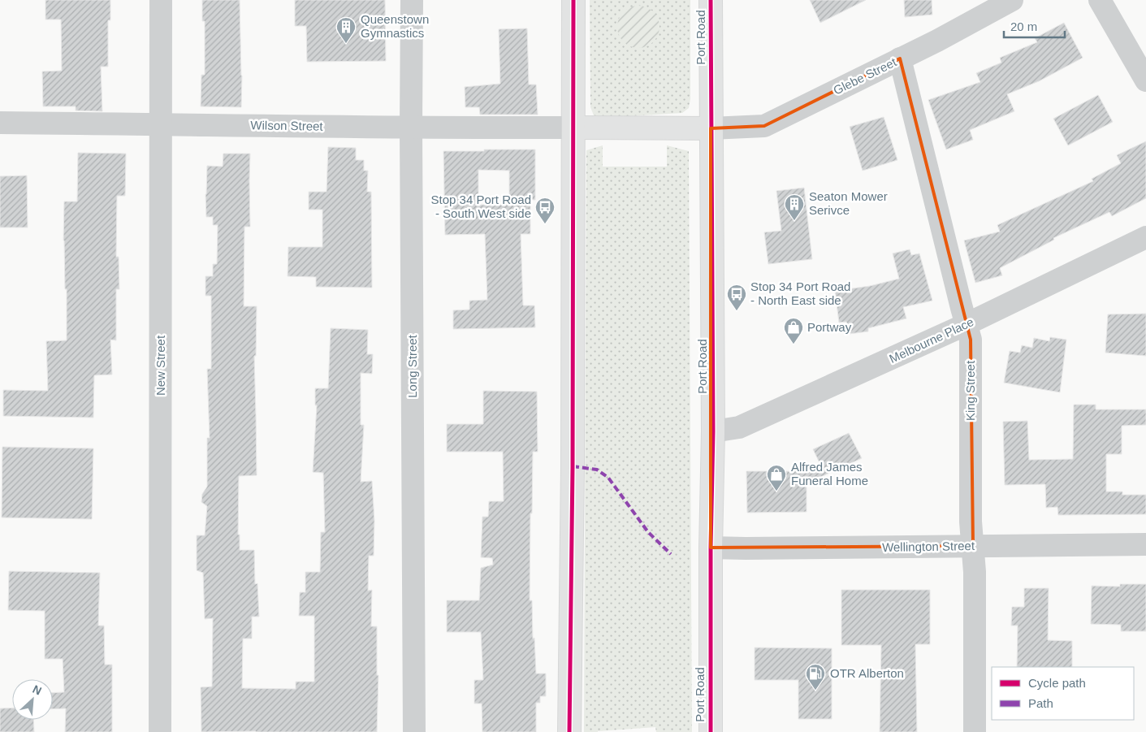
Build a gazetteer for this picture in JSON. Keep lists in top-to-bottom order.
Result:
{
  "streets": {
    "highway": ["Port Road"],
    "street": [
      "Glebe Street",
      "Wilson Street",
      "Melbourne Place",
      "New Street",
      "Long Street",
      "King Street",
      "Wellington Street"
    ]
  },
  "crossings": [
    ["Port Road", "Glebe Street"],
    ["Port Road", "Melbourne Place"],
    ["Port Road", "Wellington Street"],
    ["Glebe Street", "King Street"],
    ["Wilson Street", "New Street"],
    ["Wilson Street", "Long Street"],
    ["Melbourne Place", "King Street"],
    ["King Street", "Wellington Street"]
  ],
  "places": {
    "building": ["Queenstown Gymnastics", "Seaton Mower Serivce"],
    "bus stop": ["Stop 34 Port Road - South West side", "Stop 34 Port Road - North East side"],
    "shop": ["Portway", "Alfred James Funeral Home"],
    "fuel station": ["OTR Alberton"]
  },
  "legend": ["Cycle path", "Path"],
  "scale_bar": "20 m",
  "north": "top right"
}
